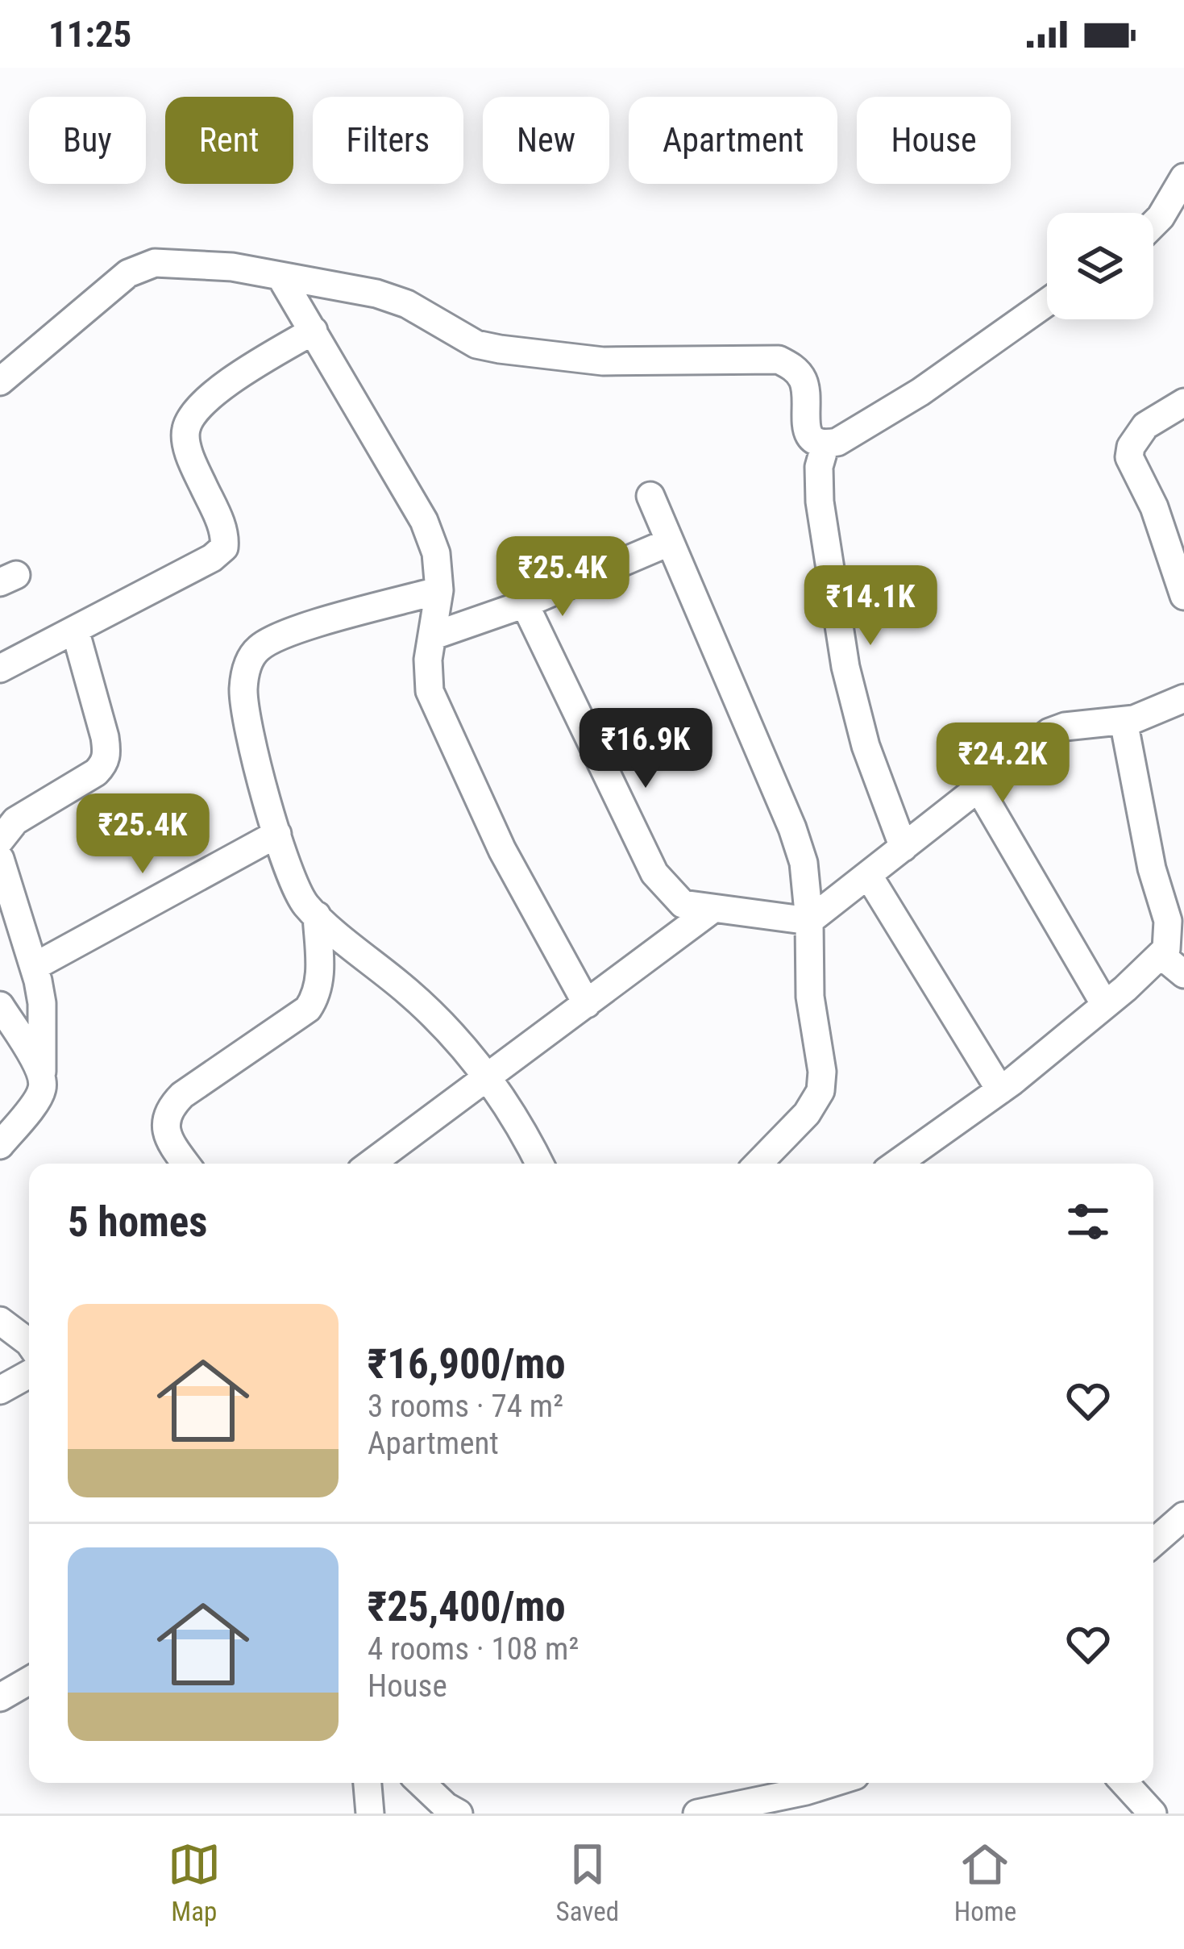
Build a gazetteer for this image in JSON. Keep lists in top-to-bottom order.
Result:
{
  "page": {
    "status": "11:25",
    "chip": [
      "Buy",
      "Rent",
      "Filters",
      "New",
      "Apartment",
      "House"
    ],
    "price": [
      "₹25.4K",
      "₹14.1K",
      "₹16.9K",
      "₹24.2K",
      "₹25.4K"
    ],
    "heading": "5 homes",
    "list": [
      {
        "name": "₹16,900/mo",
        "note": "3 rooms · 74 m² · Apartment"
      },
      {
        "name": "₹25,400/mo",
        "note": "4 rooms · 108 m² · House"
      }
    ],
    "tabs": ["Map", "Saved", "Home"]
  }
}
